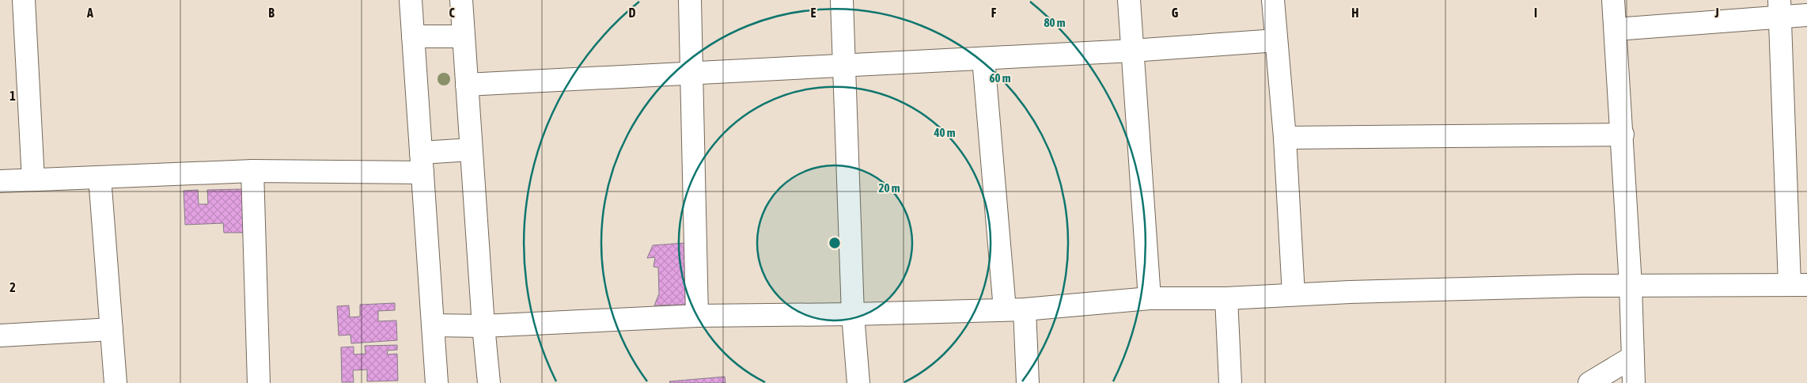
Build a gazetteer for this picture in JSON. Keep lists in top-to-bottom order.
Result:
{
  "grid": {
    "columns": [
      "A",
      "B",
      "C",
      "D",
      "E",
      "F",
      "G",
      "H",
      "I",
      "J"
    ],
    "rows": ["1", "2"]
  },
  "rings": [
    "80 m",
    "60 m",
    "40 m",
    "20 m"
  ]
}
